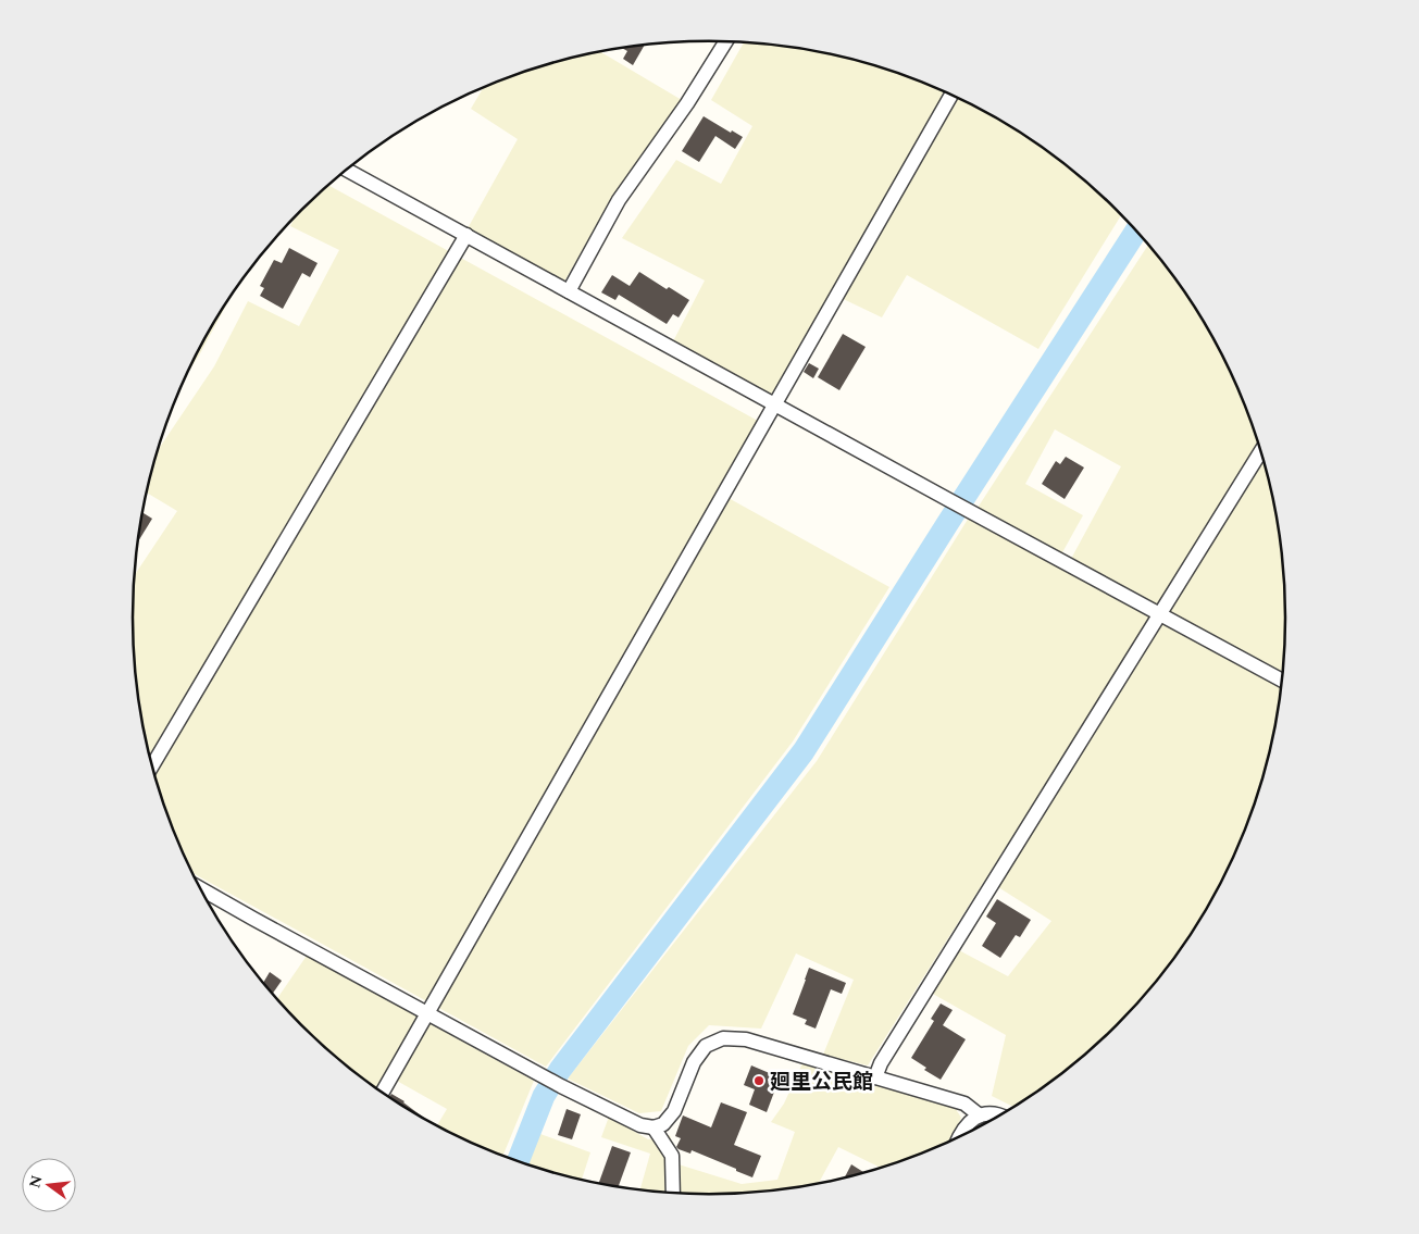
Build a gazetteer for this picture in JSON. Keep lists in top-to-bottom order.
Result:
{
  "places": ["廻里公民館"],
  "north": "left"
}
